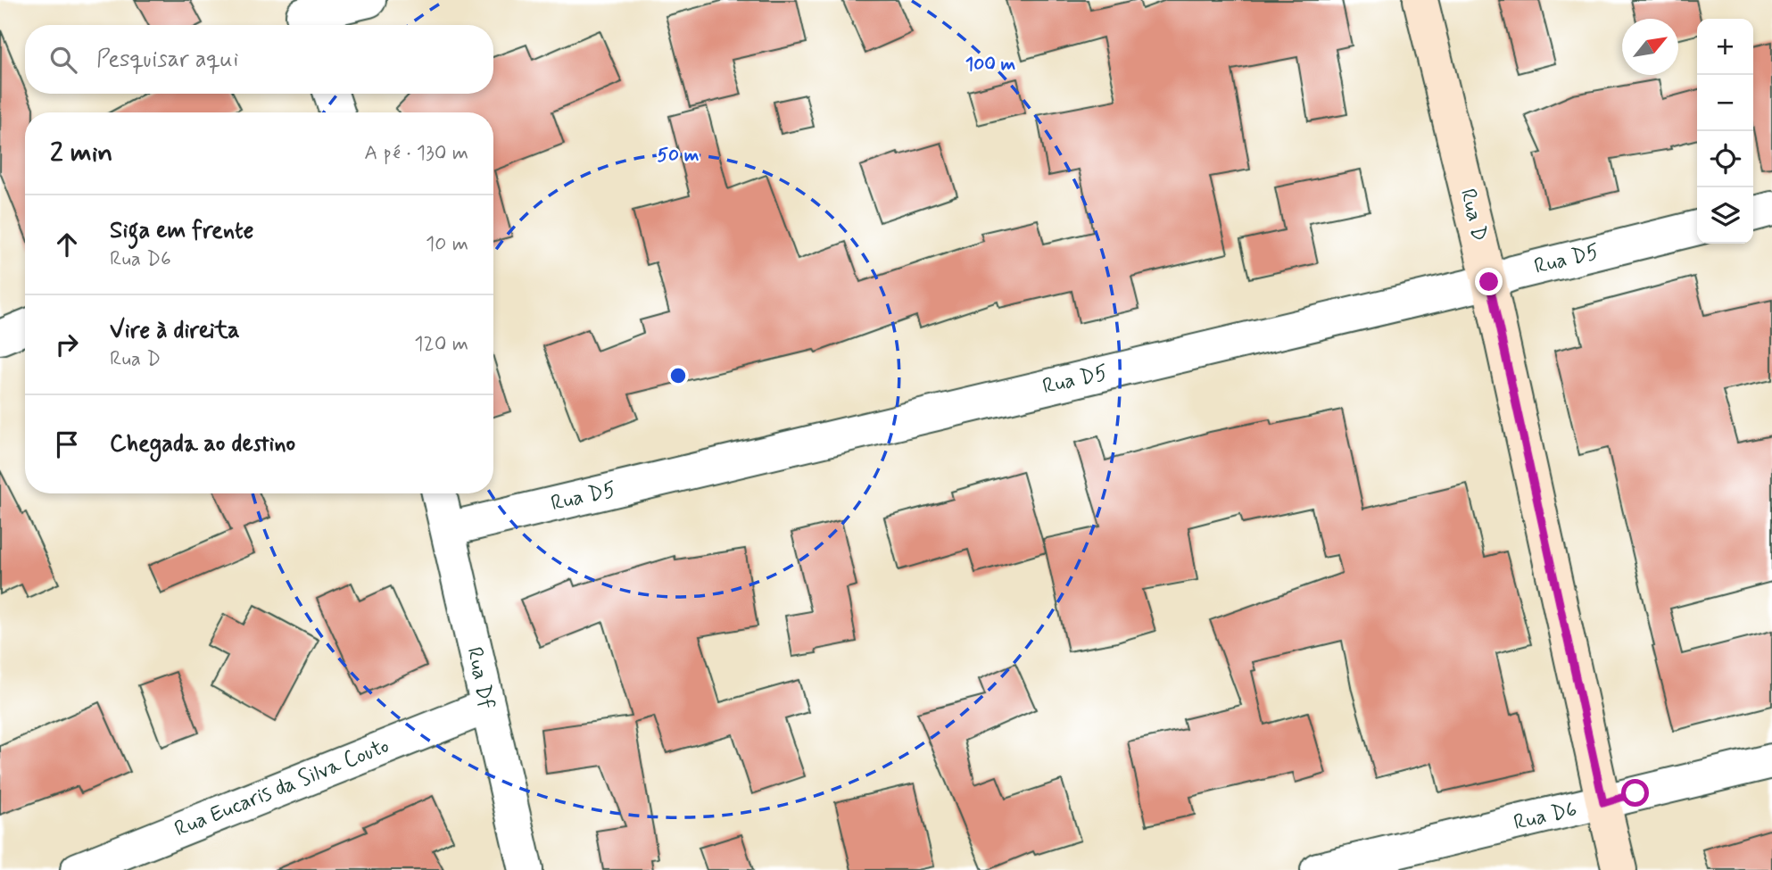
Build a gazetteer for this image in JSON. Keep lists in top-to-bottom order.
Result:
{
  "streets": {
    "street": [
      "Rua D",
      "Rua D5",
      "Rua Df",
      "Rua Eucaris da Silva Couto",
      "Rua D6"
    ]
  },
  "crossings": [
    ["Rua D", "Rua D5"],
    ["Rua D", "Rua D6"],
    ["Rua D5", "Rua Df"],
    ["Rua Df", "Rua Eucaris da Silva Couto"]
  ],
  "north": "top right",
  "page": {
    "map_buttons": ["+", "−"],
    "search": "Pesquisar aqui",
    "heading": ["2 min", "A pé · 130 m"],
    "list": [
      ["Siga em frente", "Rua D6", "10 m"],
      ["Vire à direita", "Rua D", "120 m"],
      "Chegada ao destino"
    ]
  },
  "rings": ["100 m", "50 m"]
}
